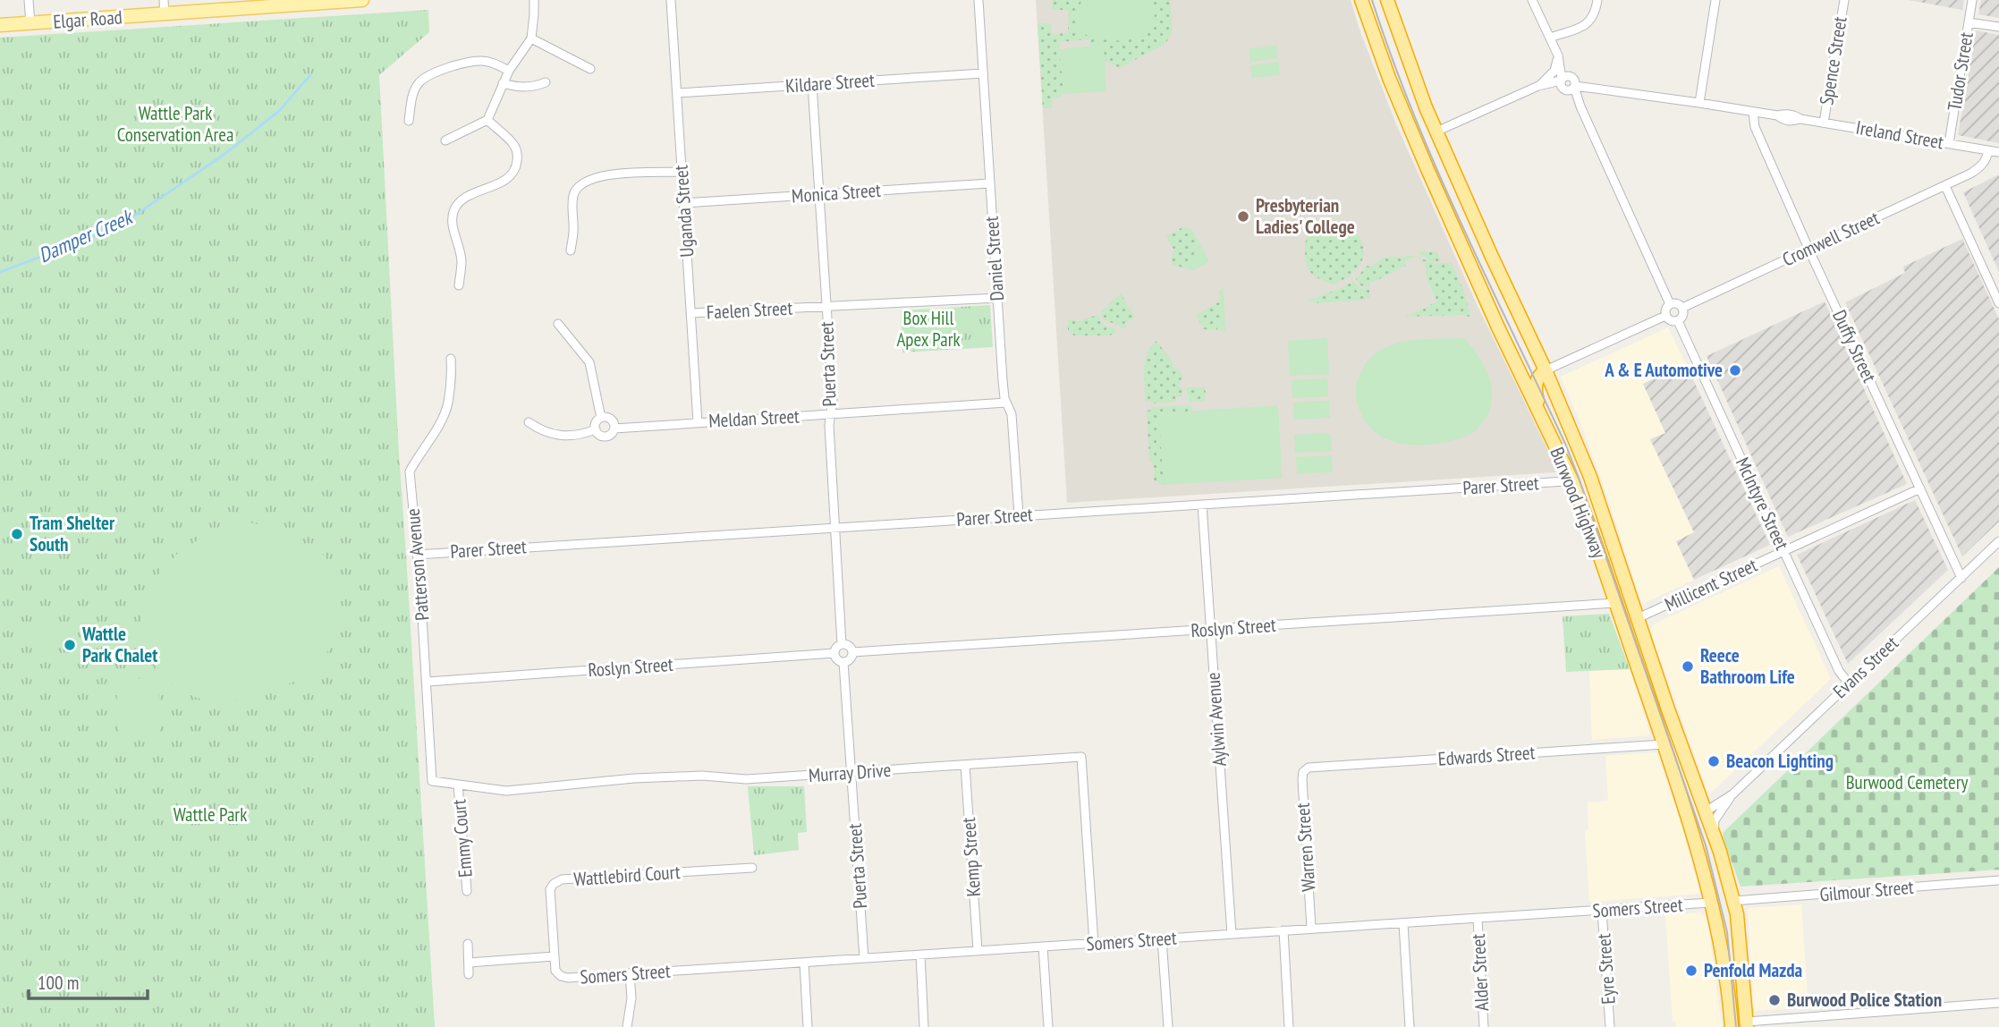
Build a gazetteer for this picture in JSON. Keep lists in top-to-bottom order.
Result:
{
  "streets": {
    "highway": ["Burwood Highway"],
    "main road": ["Elgar Road"],
    "street": [
      "Spence Street",
      "Tudor Street",
      "Kildare Street",
      "Ireland Street",
      "Monica Street",
      "Uganda Street",
      "Cromwell Street",
      "Daniel Street",
      "Faelen Street",
      "Duffy Street",
      "Puerta Street",
      "Meldan Street",
      "Parer Street",
      "McIntyre Street",
      "Patterson Avenue",
      "Millicent Street",
      "Roslyn Street",
      "Evans Street",
      "Aylwin Avenue",
      "Edwards Street",
      "Murray Drive",
      "Emmy Court",
      "Warren Street",
      "Kemp Street",
      "Wattlebird Court",
      "Gilmour Street",
      "Somers Street",
      "Eyre Street",
      "Alder Street"
    ]
  },
  "crossings": [
    ["Spence Street", "Ireland Street"],
    ["Tudor Street", "Ireland Street"],
    ["Kildare Street", "Uganda Street"],
    ["Kildare Street", "Daniel Street"],
    ["Kildare Street", "Puerta Street"],
    ["Ireland Street", "Cromwell Street"],
    ["Ireland Street", "Duffy Street"],
    ["Ireland Street", "Burwood Highway"],
    ["Monica Street", "Uganda Street"],
    ["Monica Street", "Daniel Street"],
    ["Monica Street", "Puerta Street"],
    ["Uganda Street", "Faelen Street"],
    ["Uganda Street", "Meldan Street"],
    ["Cromwell Street", "Duffy Street"],
    ["Cromwell Street", "McIntyre Street"],
    ["Daniel Street", "Faelen Street"],
    ["Daniel Street", "Meldan Street"],
    ["Daniel Street", "Parer Street"],
    ["Faelen Street", "Puerta Street"],
    ["Duffy Street", "Millicent Street"],
    ["Duffy Street", "Evans Street"],
    ["Puerta Street", "Meldan Street"],
    ["Puerta Street", "Parer Street"],
    ["Puerta Street", "Roslyn Street"],
    ["Puerta Street", "Murray Drive"],
    ["Puerta Street", "Somers Street"],
    ["Parer Street", "Burwood Highway"],
    ["Parer Street", "Patterson Avenue"],
    ["Parer Street", "Aylwin Avenue"],
    ["Burwood Highway", "Millicent Street"],
    ["Burwood Highway", "Roslyn Street"],
    ["Burwood Highway", "Evans Street"],
    ["Burwood Highway", "Edwards Street"],
    ["Burwood Highway", "Gilmour Street"],
    ["Burwood Highway", "Somers Street"],
    ["McIntyre Street", "Millicent Street"],
    ["McIntyre Street", "Evans Street"],
    ["Patterson Avenue", "Roslyn Street"],
    ["Patterson Avenue", "Murray Drive"],
    ["Roslyn Street", "Aylwin Avenue"],
    ["Aylwin Avenue", "Somers Street"],
    ["Edwards Street", "Warren Street"],
    ["Murray Drive", "Emmy Court"],
    ["Murray Drive", "Kemp Street"],
    ["Murray Drive", "Somers Street"],
    ["Warren Street", "Somers Street"],
    ["Kemp Street", "Somers Street"],
    ["Wattlebird Court", "Somers Street"],
    ["Somers Street", "Eyre Street"],
    ["Somers Street", "Alder Street"]
  ],
  "water": ["Damper Creek"],
  "parks": [
    "Wattle Park Conservation Area",
    "Box Hill Apex Park",
    "Burwood Cemetery",
    "Wattle Park"
  ],
  "places": [
    "Presbyterian Ladies' College",
    "A & E Automotive",
    "Tram Shelter South",
    "Wattle Park Chalet",
    "Reece Bathroom Life",
    "Beacon Lighting",
    "Penfold Mazda",
    "Burwood Police Station"
  ],
  "scale_bar": "100 m"
}
